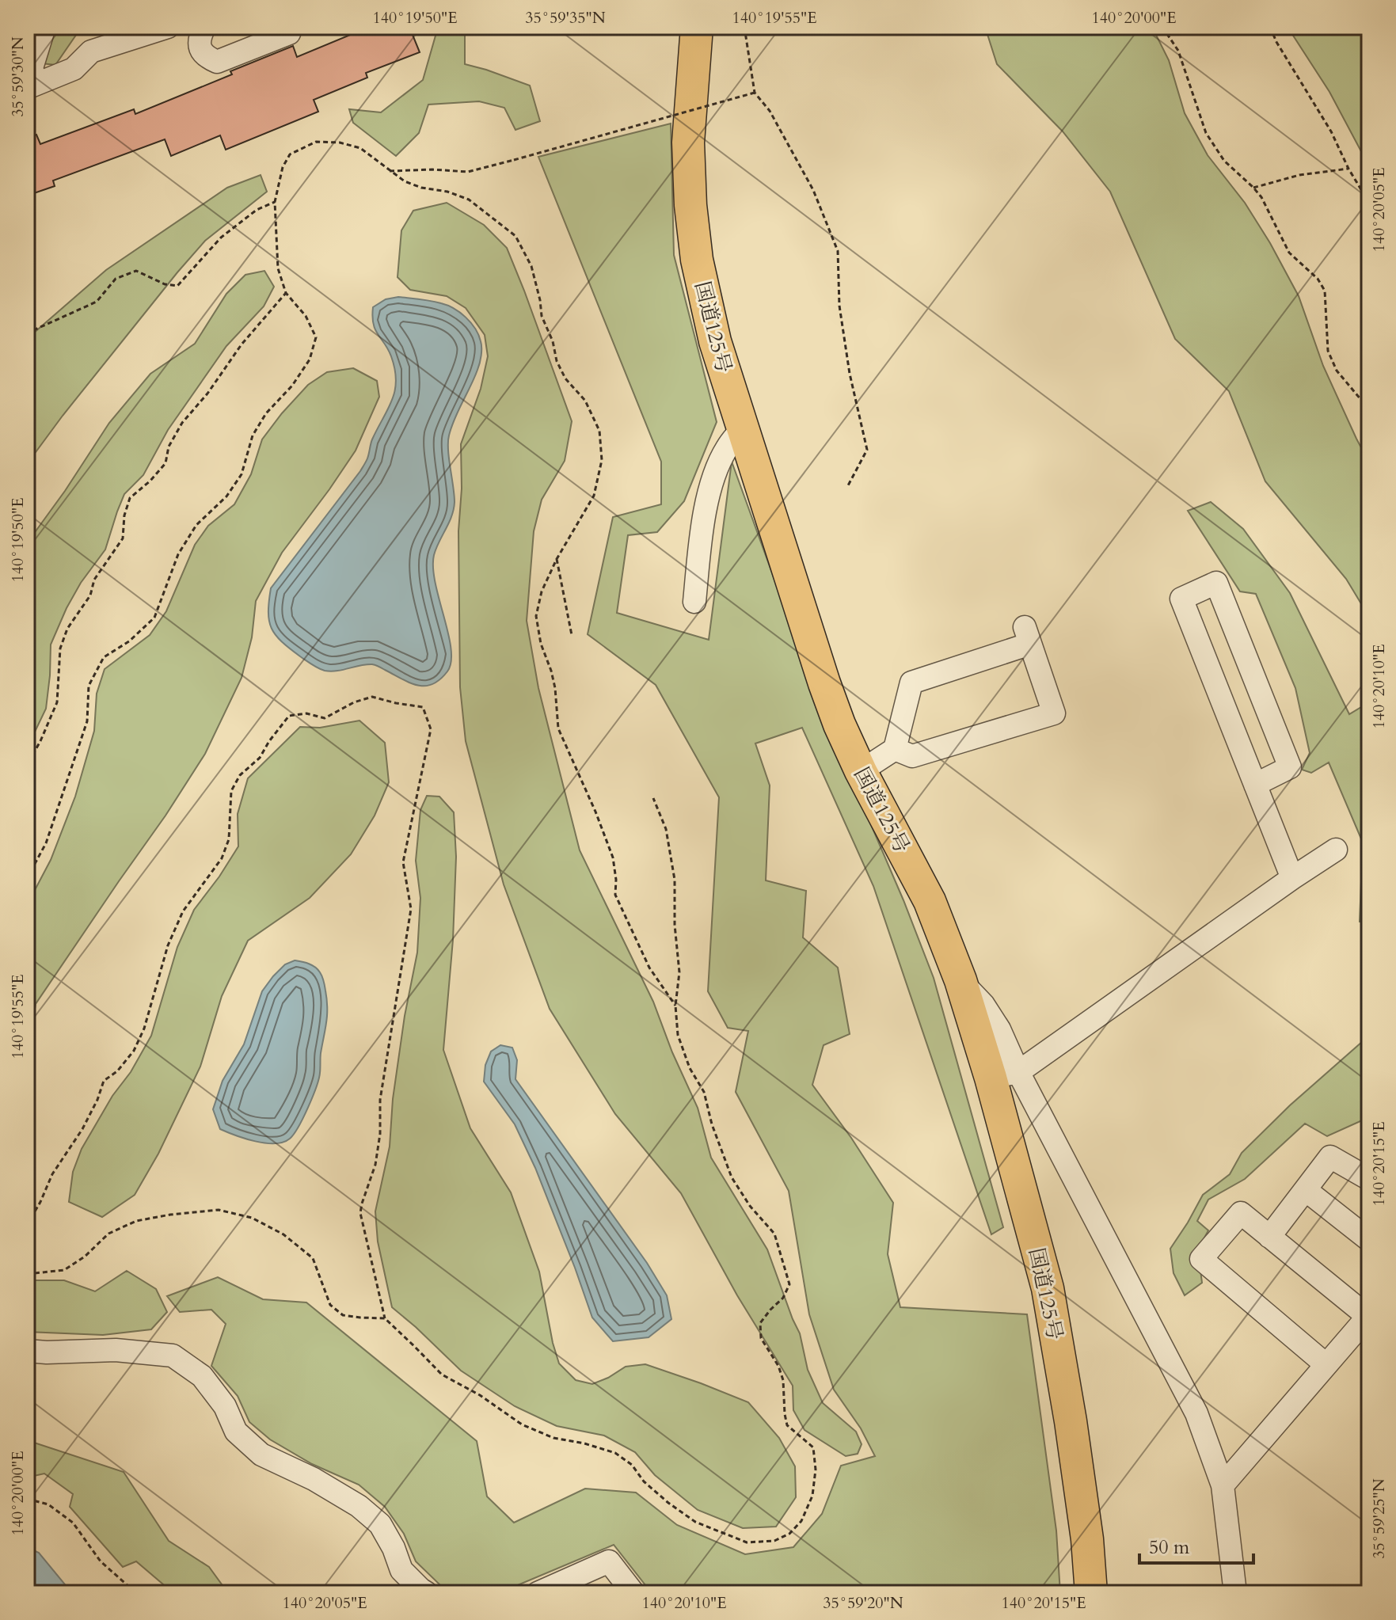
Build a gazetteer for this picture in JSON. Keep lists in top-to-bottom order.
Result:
{
  "streets": {
    "highway": ["国道125号"]
  },
  "scale_bar": "50 m",
  "coordinates": [
    "140°19'50\"E",
    "35°59'35\"N",
    "140°19'55\"E",
    "140°20'00\"E",
    "35°59'30\"N",
    "140°20'05\"E",
    "140°20'10\"E",
    "140°20'15\"E",
    "35°59'25\"N",
    "35°59'20\"N"
  ]
}
